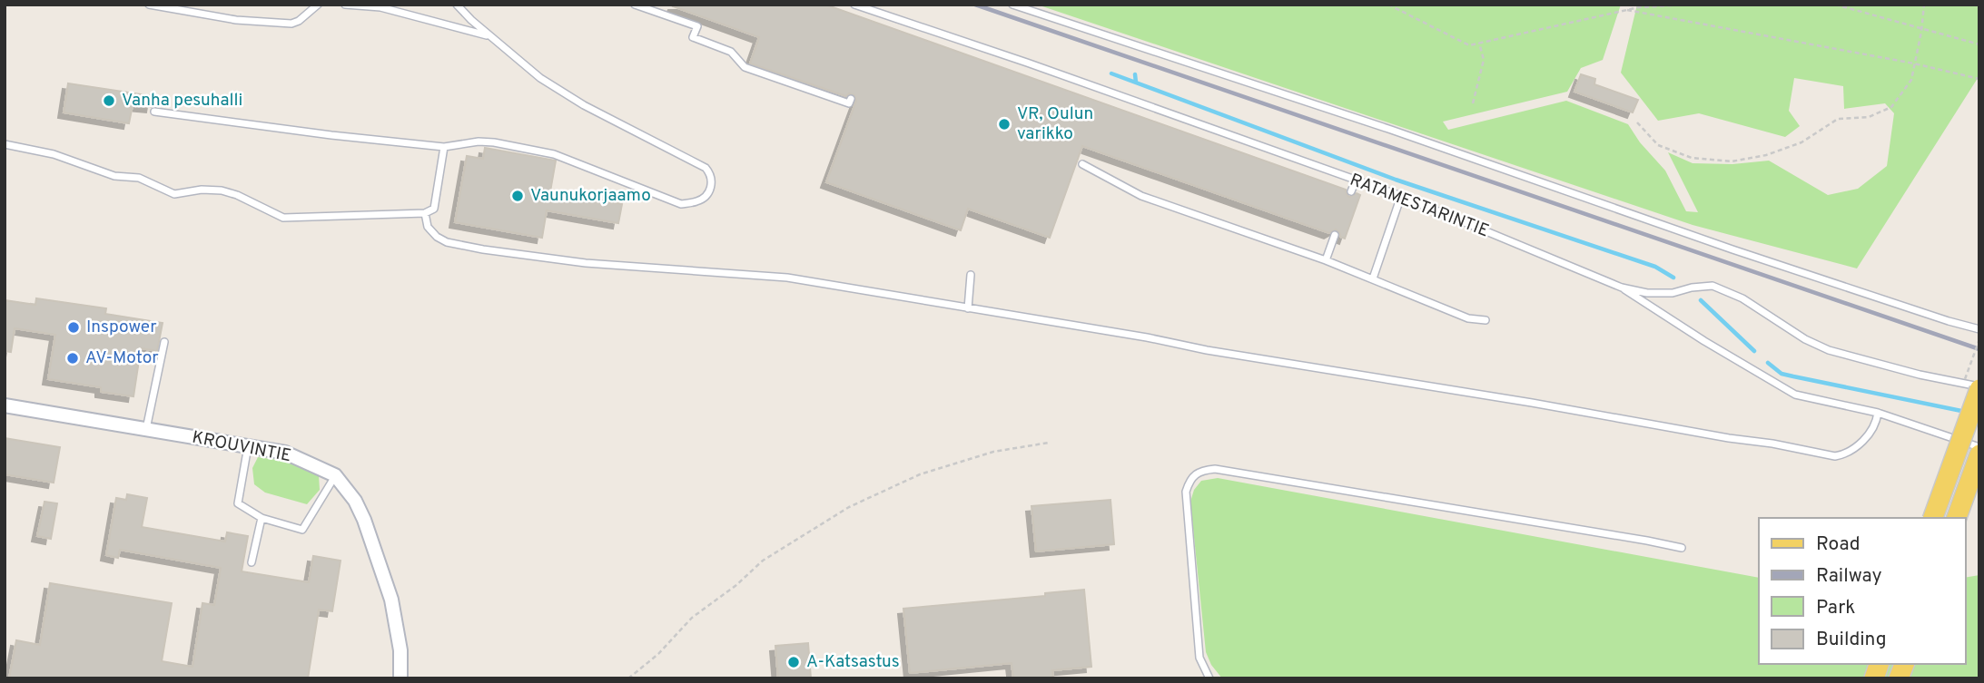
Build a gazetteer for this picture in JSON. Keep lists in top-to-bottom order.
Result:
{
  "streets": {
    "street": ["KROUVINTIE"],
    "lane": ["RATAMESTARINTIE"]
  },
  "places": [
    "Vanha pesuhalli",
    "VR, Oulun varikko",
    "Vaunukorjaamo",
    "Inspower",
    "AV-Motor",
    "A-Katsastus"
  ],
  "legend": [
    "Road",
    "Railway",
    "Park",
    "Building"
  ]
}
